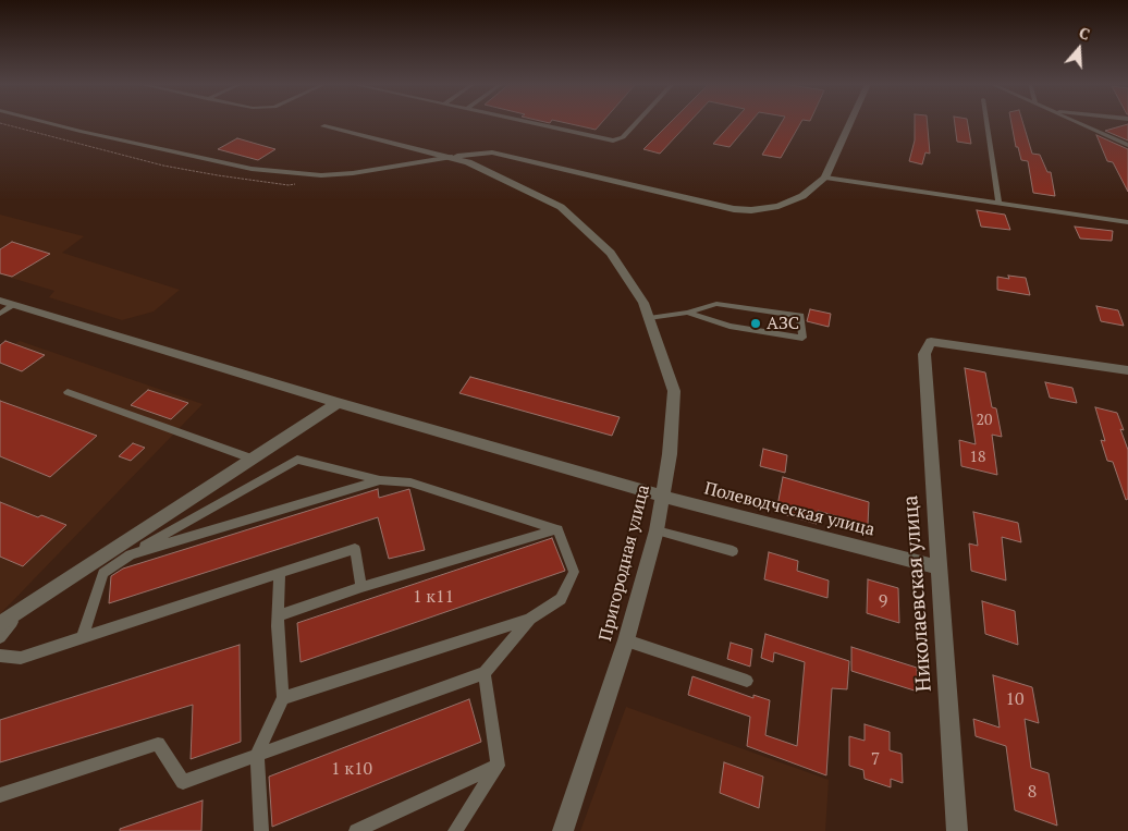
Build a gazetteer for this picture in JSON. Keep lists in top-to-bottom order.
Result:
{
  "streets": {
    "street": ["Полеводческая улица", "Пригородная улица", "Николаевская улица"]
  },
  "crossings": [
    ["Полеводческая улица", "Пригородная улица"],
    ["Полеводческая улица", "Николаевская улица"]
  ],
  "places": ["АЗС"],
  "house_numbers": [
    "20",
    "18",
    "1 к11",
    "9",
    "10",
    "7",
    "1 к10",
    "8"
  ],
  "north": "top"
}
